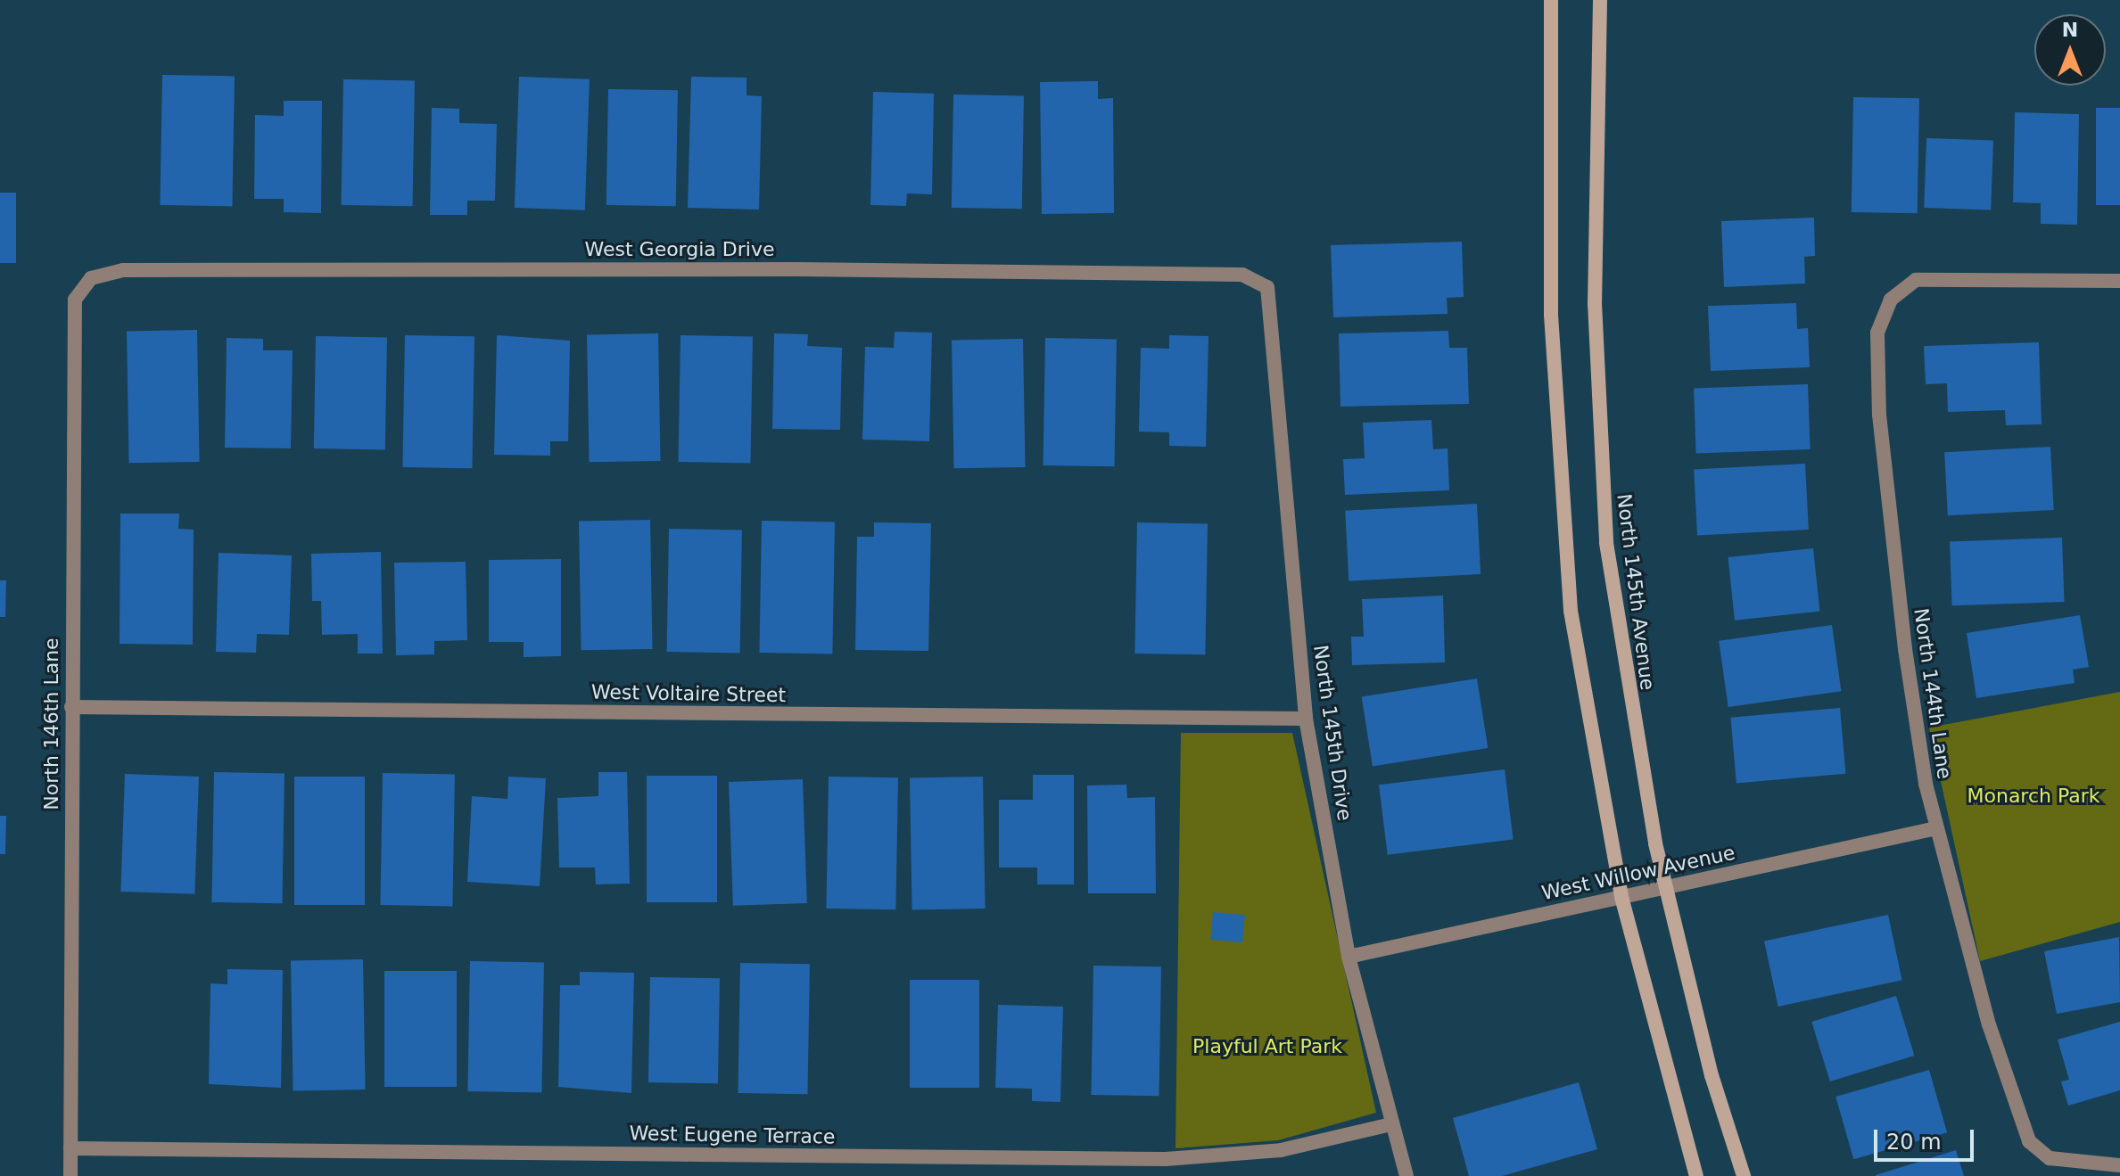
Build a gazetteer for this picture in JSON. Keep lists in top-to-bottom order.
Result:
{
  "streets": {
    "street": [
      "West Georgia Drive",
      "North 145th Avenue",
      "West Voltaire Street",
      "North 144th Lane",
      "North 146th Lane",
      "North 145th Drive",
      "West Willow Avenue",
      "West Eugene Terrace"
    ]
  },
  "crossings": [
    ["West Georgia Drive", "North 146th Lane"],
    ["West Georgia Drive", "North 145th Drive"],
    ["North 145th Avenue", "West Willow Avenue"],
    ["West Voltaire Street", "North 146th Lane"],
    ["West Voltaire Street", "North 145th Drive"],
    ["North 144th Lane", "West Willow Avenue"],
    ["North 146th Lane", "West Eugene Terrace"],
    ["North 145th Drive", "West Willow Avenue"],
    ["North 145th Drive", "West Eugene Terrace"]
  ],
  "parks": ["Monarch Park", "Playful Art Park"],
  "scale_bar": "20 m",
  "north": "top"
}
